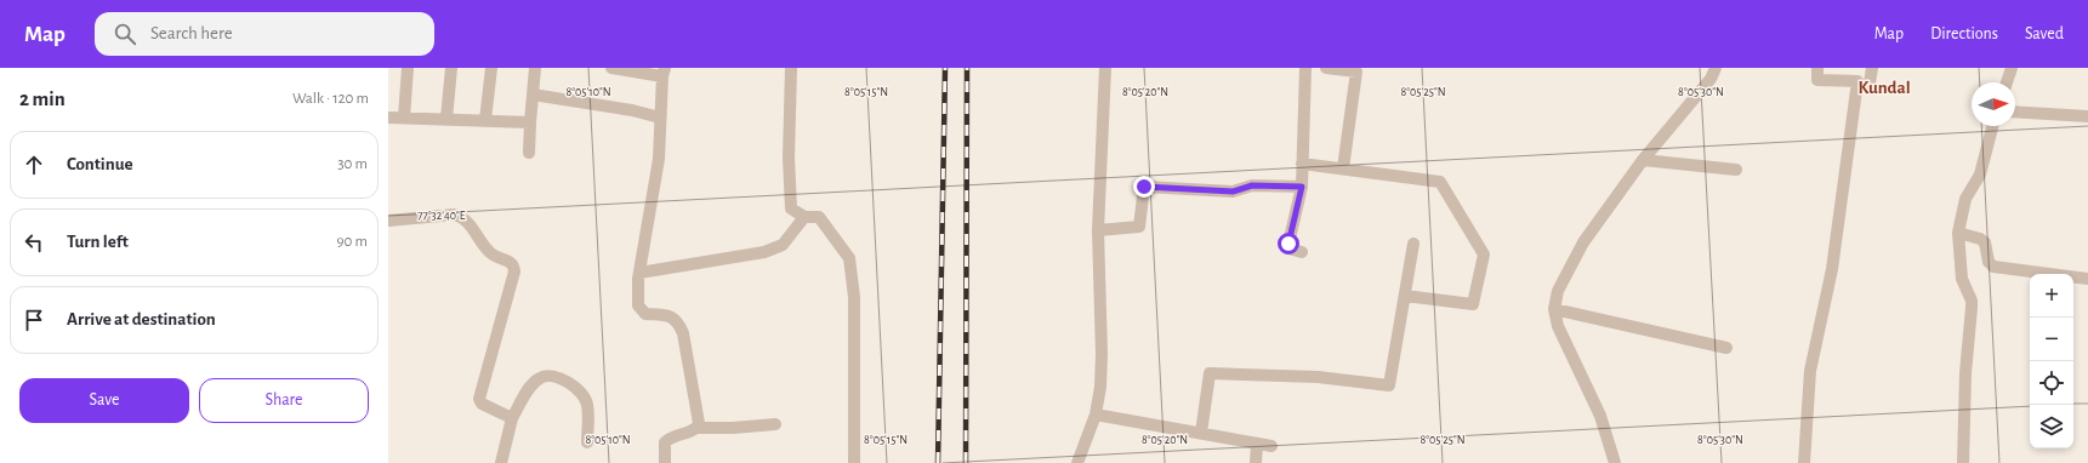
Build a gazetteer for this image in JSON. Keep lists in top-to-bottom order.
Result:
{
  "districts": ["Kundal"],
  "north": "right",
  "page": {
    "header": "Map",
    "search": "Search here",
    "nav": ["Map", "Directions", "Saved"],
    "heading": ["2 min", "Walk · 120 m"],
    "list": [
      ["Continue", "30 m"],
      ["Turn left", "90 m"],
      "Arrive at destination"
    ],
    "map_buttons": ["+", "−"],
    "buttons": ["Save", "Share"]
  },
  "coordinates": [
    "8°05'10\"N",
    "8°05'15\"N",
    "8°05'20\"N",
    "8°05'25\"N",
    "8°05'30\"N",
    "77°32'40\"E"
  ]
}
